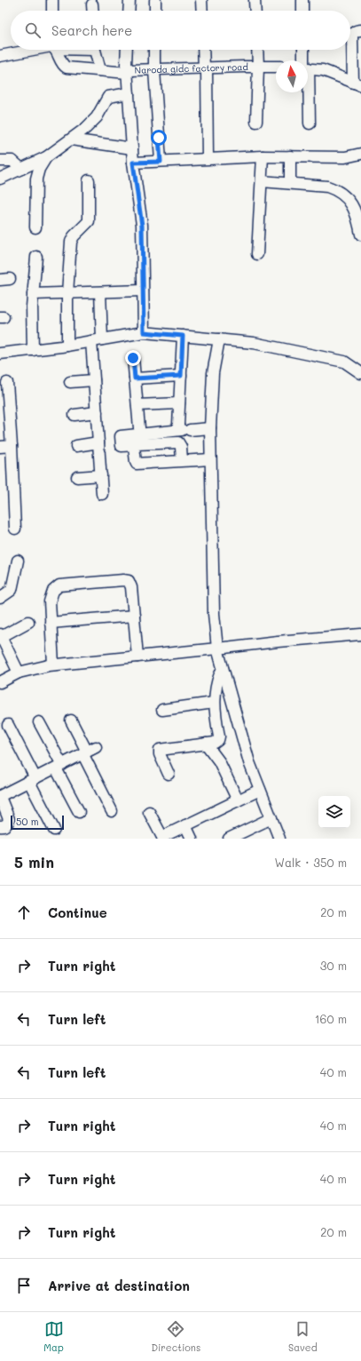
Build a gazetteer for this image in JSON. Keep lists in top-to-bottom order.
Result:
{
  "streets": {
    "street": ["Naroda gidc factory road"]
  },
  "scale_bar": "50 m",
  "north": "top",
  "page": {
    "search": "Search here",
    "scale": "50 m",
    "heading": ["5 min", "Walk · 350 m"],
    "list": [
      ["Continue", "20 m"],
      ["Turn right", "30 m"],
      ["Turn left", "160 m"],
      ["Turn left", "40 m"],
      ["Turn right", "40 m"],
      ["Turn right", "40 m"],
      ["Turn right", "20 m"],
      "Arrive at destination"
    ],
    "nav": ["Map", "Directions", "Saved"]
  }
}
